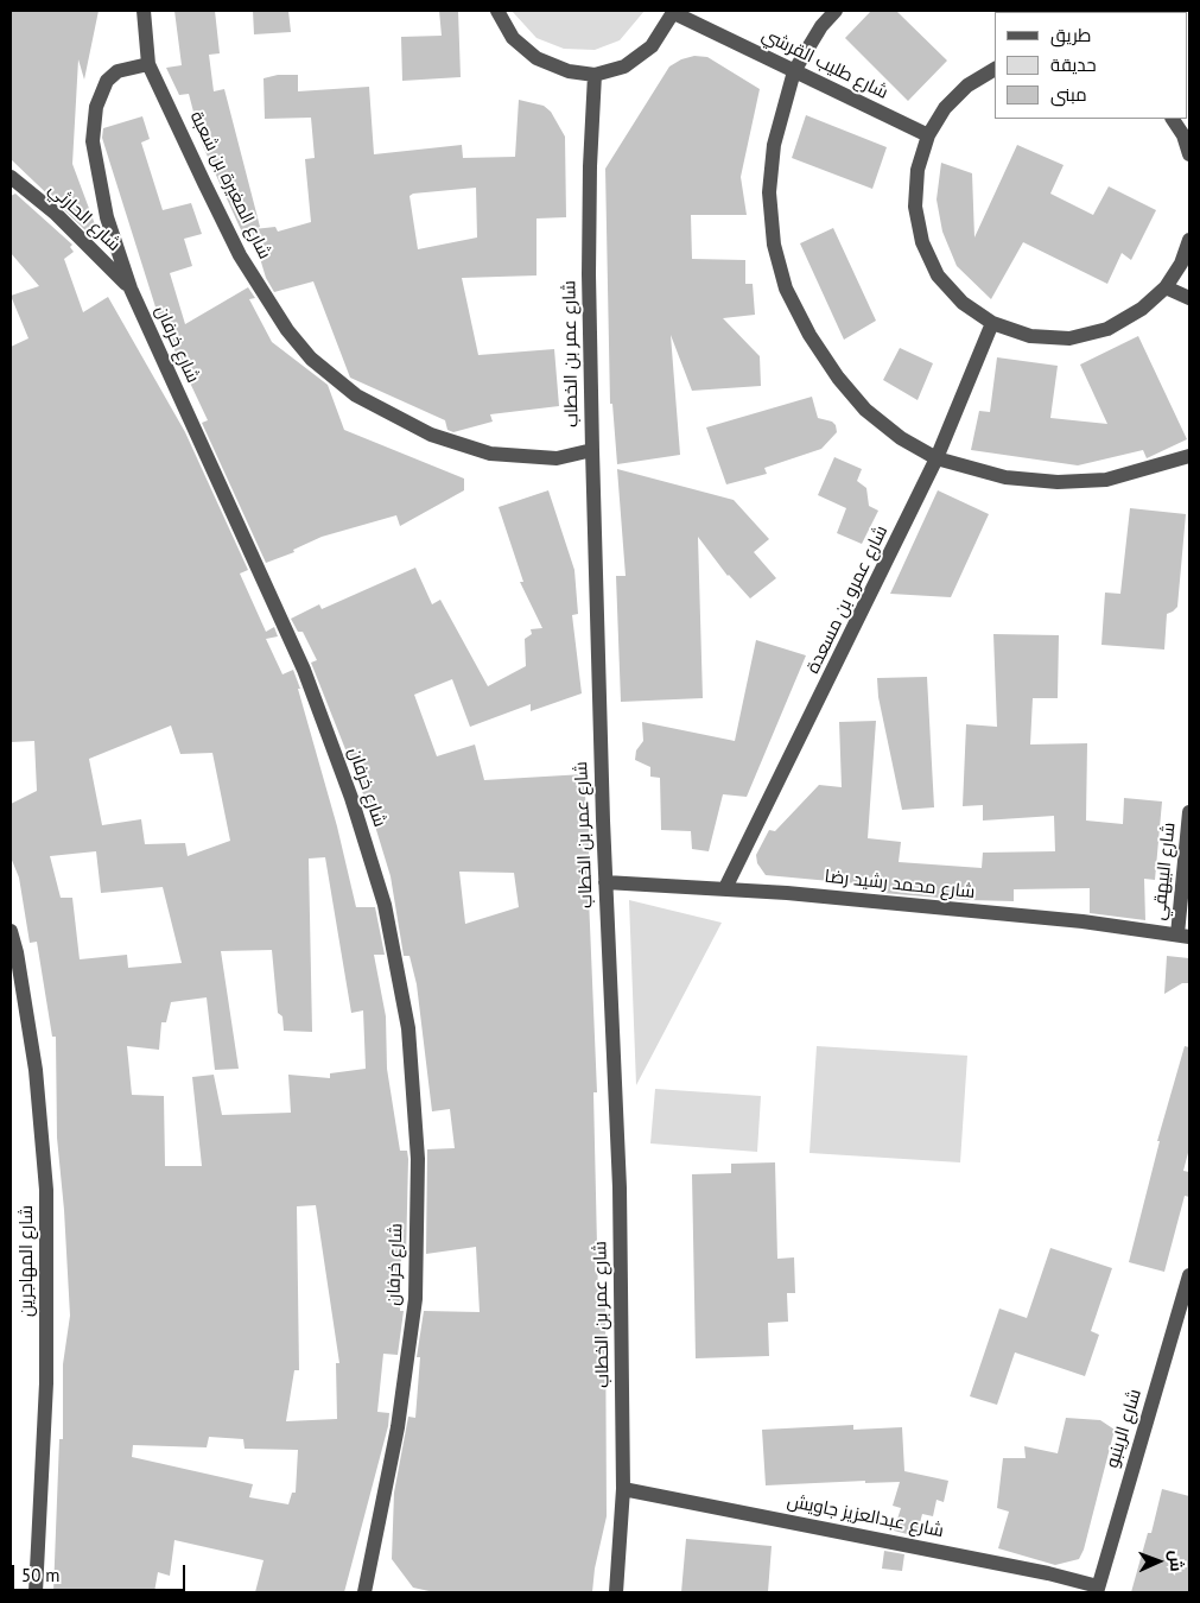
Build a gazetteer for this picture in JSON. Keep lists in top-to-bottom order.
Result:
{
  "streets": {
    "street": [
      "شارع طليب القرشي",
      "شارع المغيرة بن شعبة",
      "شارع الحارثي",
      "شارع خرفان",
      "شارع عمر بن الخطاب",
      "شارع عمرو بن مسعدة",
      "شارع البيهقي",
      "شارع محمد رشيد رضا",
      "شارع المهاجرين",
      "شارع الرينبو",
      "شارع عبدالعزيز جاويش"
    ]
  },
  "crossings": [
    ["شارع المغيرة بن شعبة", "شارع خرفان"],
    ["شارع المغيرة بن شعبة", "شارع عمر بن الخطاب"],
    ["شارع الحارثي", "شارع خرفان"],
    ["شارع عمر بن الخطاب", "شارع محمد رشيد رضا"],
    ["شارع عمر بن الخطاب", "شارع عبدالعزيز جاويش"],
    ["شارع عمرو بن مسعدة", "شارع محمد رشيد رضا"],
    ["شارع البيهقي", "شارع محمد رشيد رضا"],
    ["شارع الرينبو", "شارع عبدالعزيز جاويش"]
  ],
  "legend": ["طريق", "حديقة", "مبنى"],
  "scale_bar": "50 m",
  "north": "right"
}
